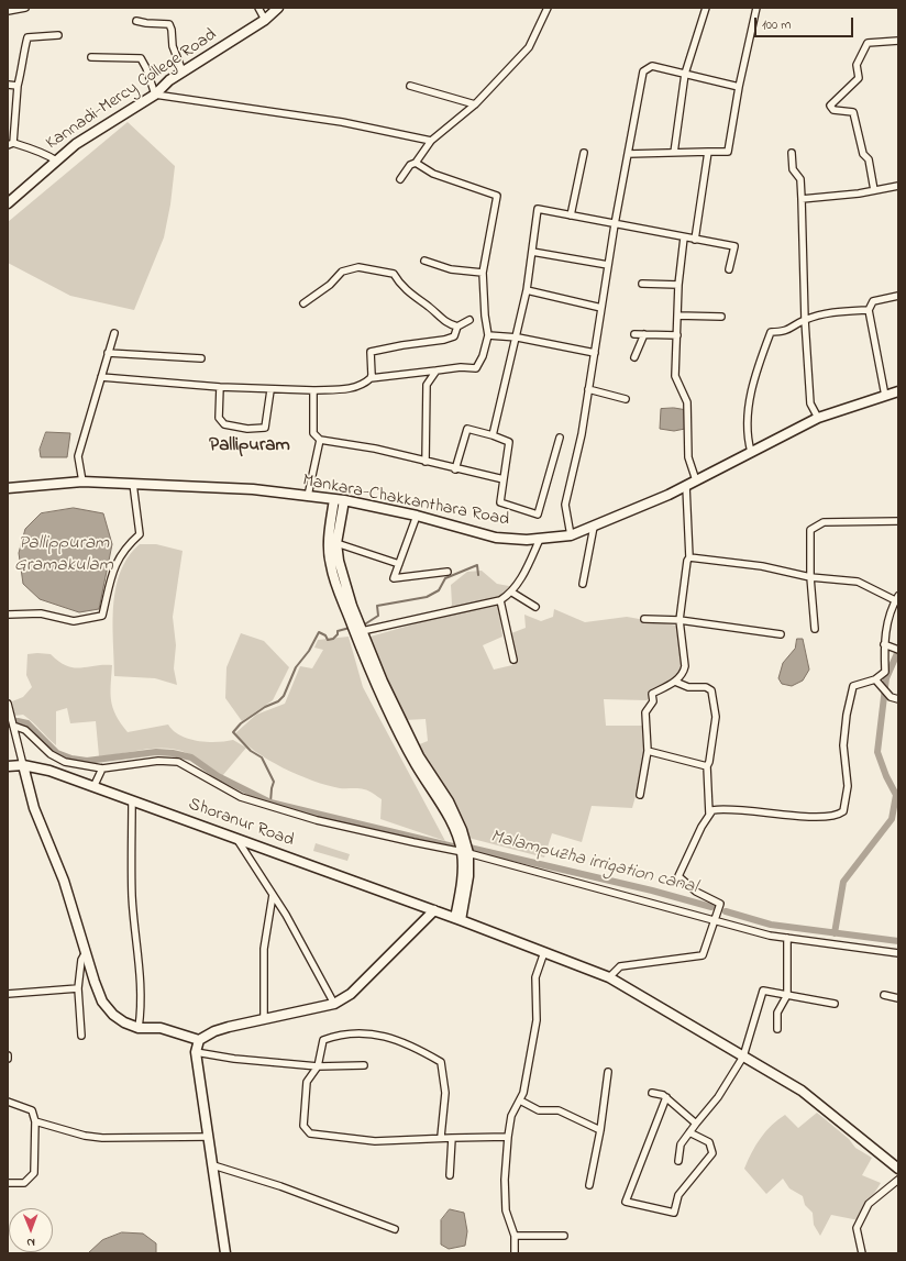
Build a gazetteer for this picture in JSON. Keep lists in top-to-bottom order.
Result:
{
  "streets": {
    "main road": ["Kannadi-Mercy College Road", "Mankara-Chakkanthara Road", "Shoranur Road"]
  },
  "districts": ["Pallipuram"],
  "water": ["Pallippuram Gramakulam", "Malampuzha irrigation canal"],
  "scale_bar": "100 m",
  "north": "bottom"
}
